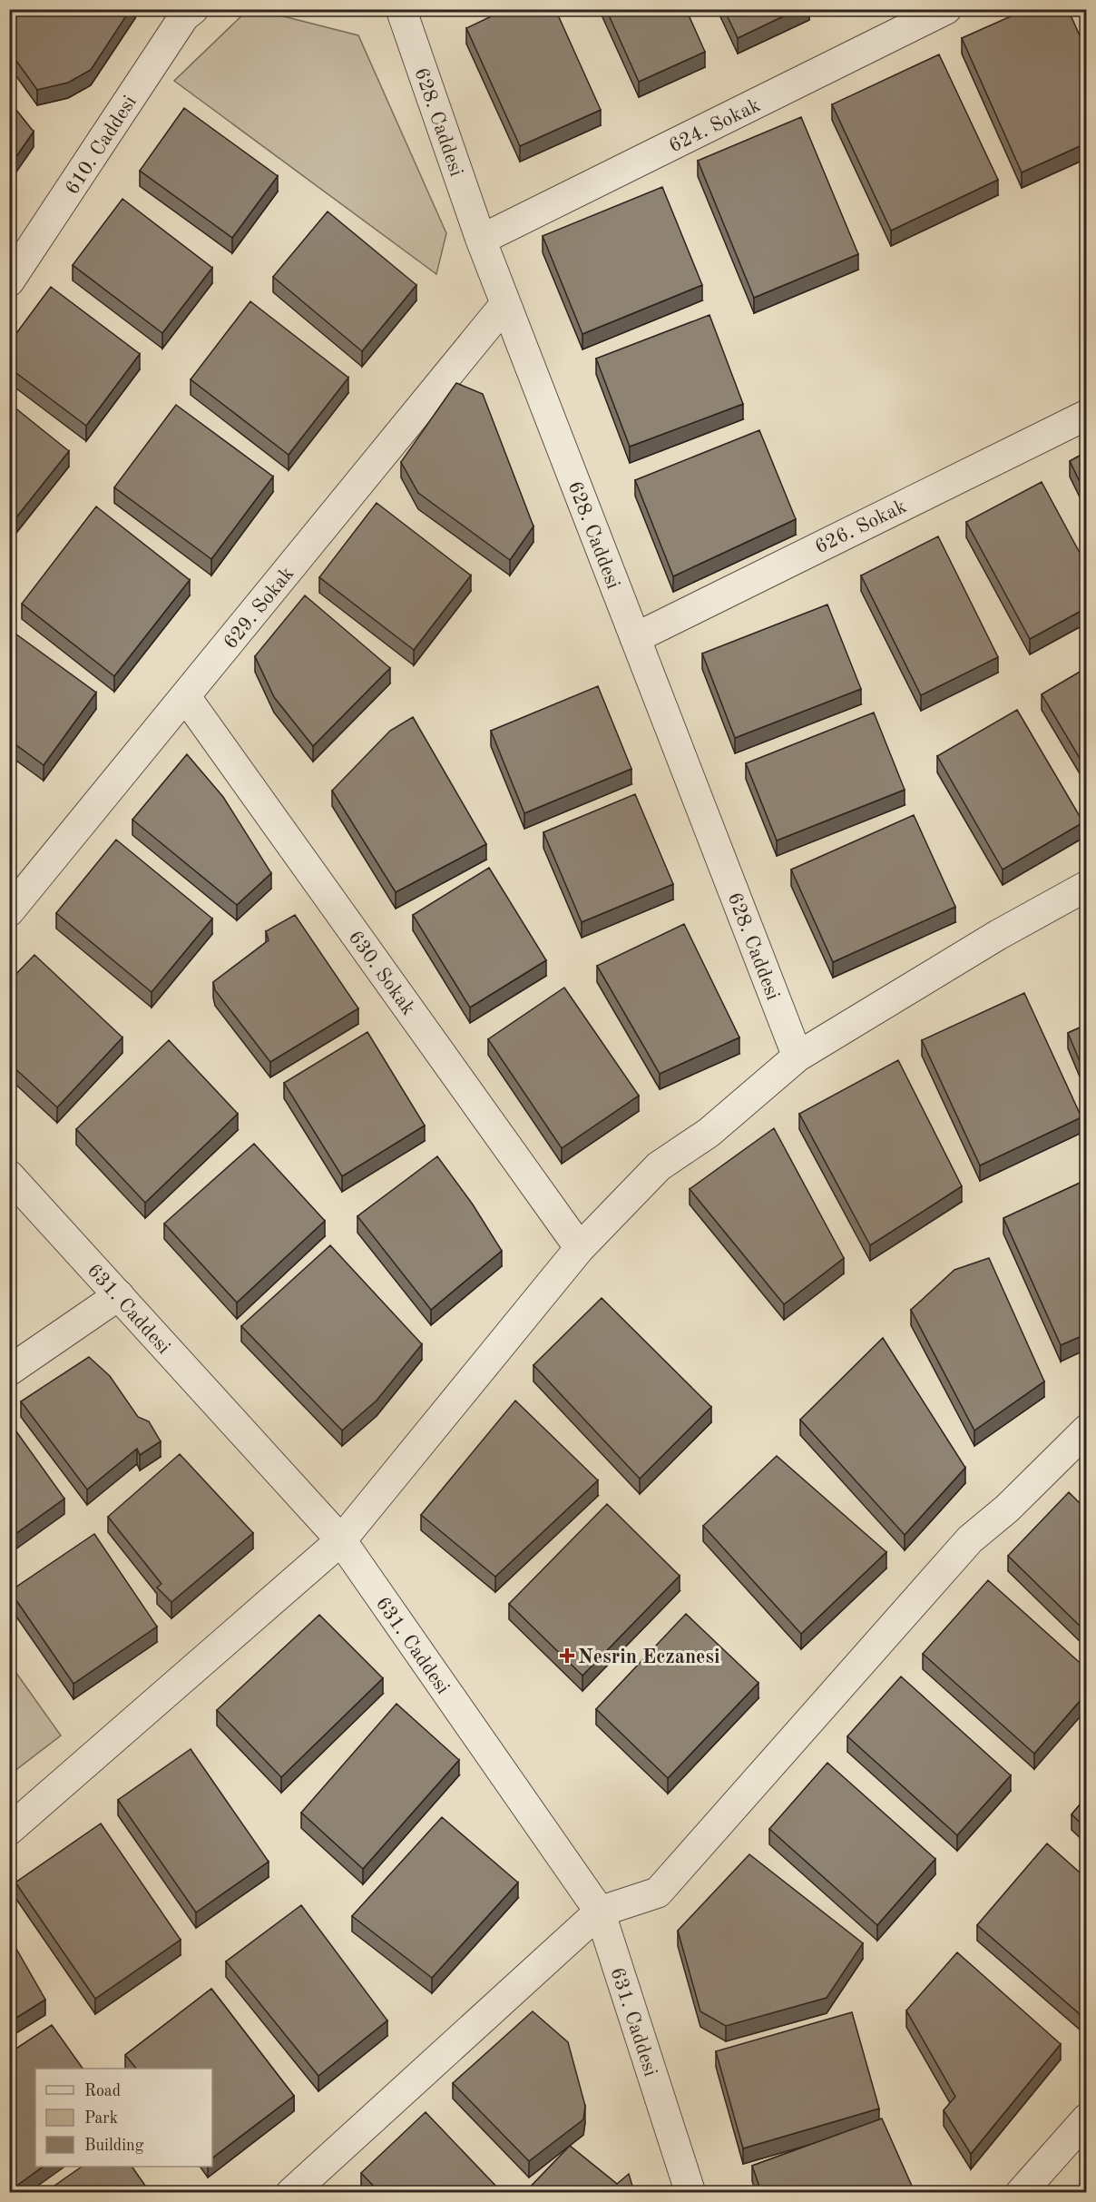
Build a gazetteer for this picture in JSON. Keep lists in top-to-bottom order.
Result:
{
  "streets": {
    "street": [
      "628. Caddesi",
      "624. Sokak",
      "610. Caddesi",
      "626. Sokak",
      "629. Sokak",
      "630. Sokak",
      "631. Caddesi"
    ]
  },
  "crossings": [
    ["628. Caddesi", "624. Sokak"],
    ["628. Caddesi", "626. Sokak"],
    ["628. Caddesi", "629. Sokak"],
    ["629. Sokak", "630. Sokak"]
  ],
  "places": {
    "health": ["Nesrin Eczanesi"]
  },
  "legend": ["Road", "Park", "Building"]
}
